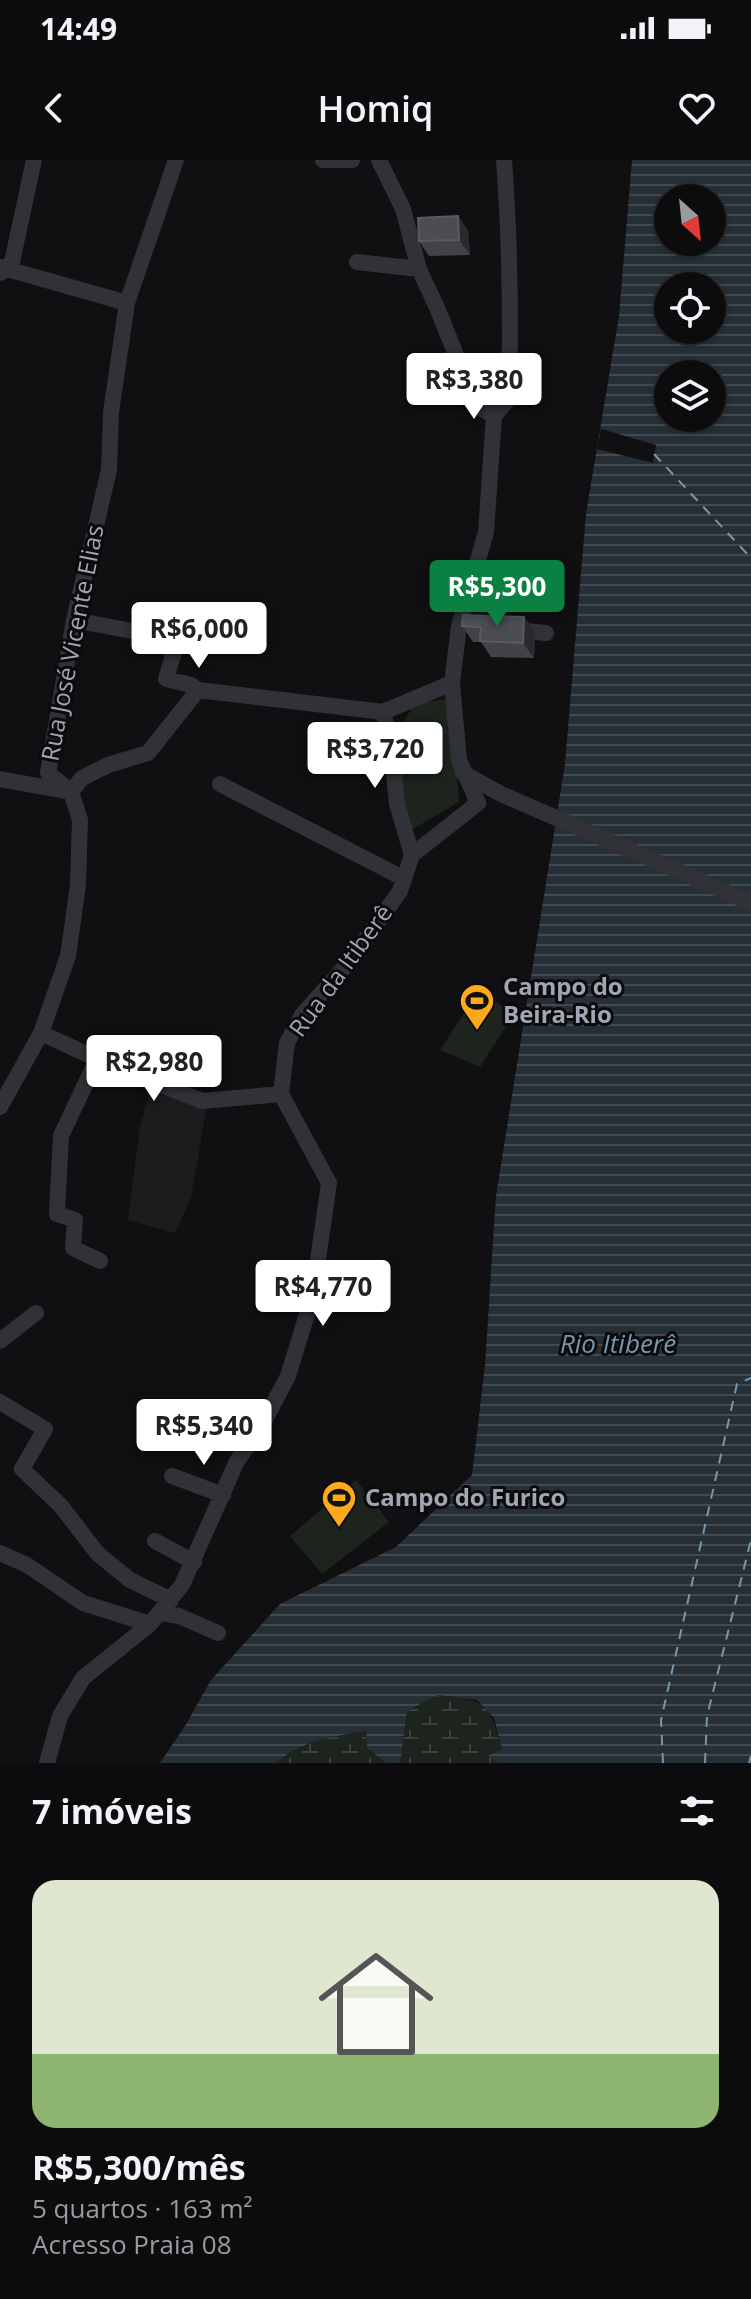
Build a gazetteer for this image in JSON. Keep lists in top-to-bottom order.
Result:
{
  "streets": {
    "street": ["Rua José Vicente Elias", "Rua da Itiberê"]
  },
  "water": ["Rio Itiberê"],
  "places": {
    "sports": ["Campo do Beira-Rio", "Campo do Furico"]
  },
  "north": "bottom right",
  "page": {
    "status": "14:49",
    "header": "Homiq",
    "price": [
      "R$3,380",
      "R$5,300",
      "R$6,000",
      "R$3,720",
      "R$2,980",
      "R$4,770",
      "R$5,340"
    ],
    "heading": "7 imóveis",
    "list": [
      {
        "name": "R$5,300/mês",
        "note": "5 quartos · 163 m² · Acresso Praia 08"
      }
    ]
  }
}
